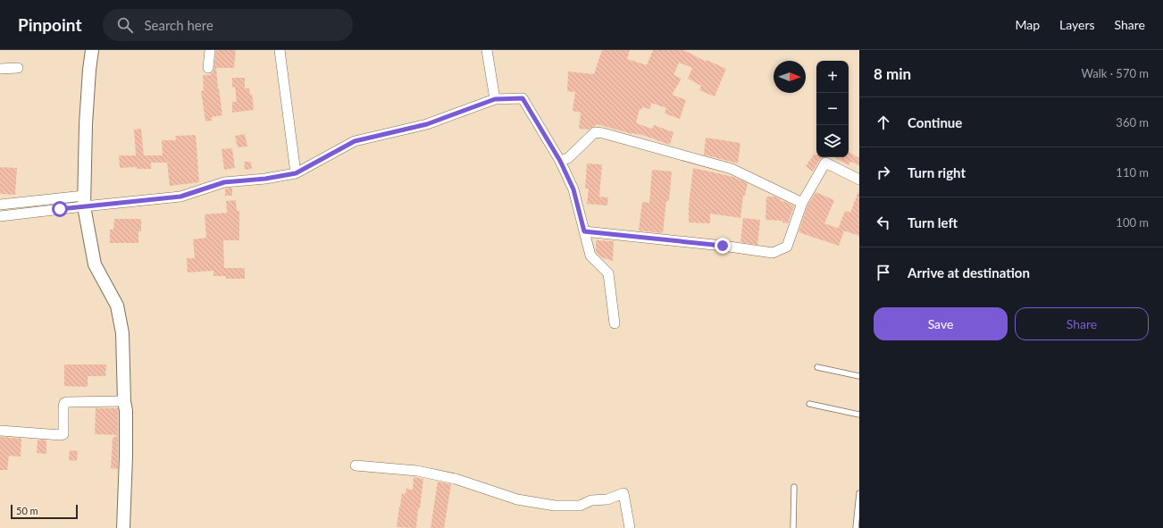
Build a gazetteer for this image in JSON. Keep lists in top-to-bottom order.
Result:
{
  "scale_bar": "50 m",
  "north": "right",
  "page": {
    "header": "Pinpoint",
    "search": "Search here",
    "nav": ["Map", "Layers", "Share"],
    "heading": ["8 min", "Walk · 570 m"],
    "map_buttons": ["+", "−"],
    "list": [
      ["Continue", "360 m"],
      ["Turn right", "110 m"],
      ["Turn left", "100 m"],
      "Arrive at destination"
    ],
    "buttons": ["Save", "Share"],
    "scale": "50 m"
  }
}
